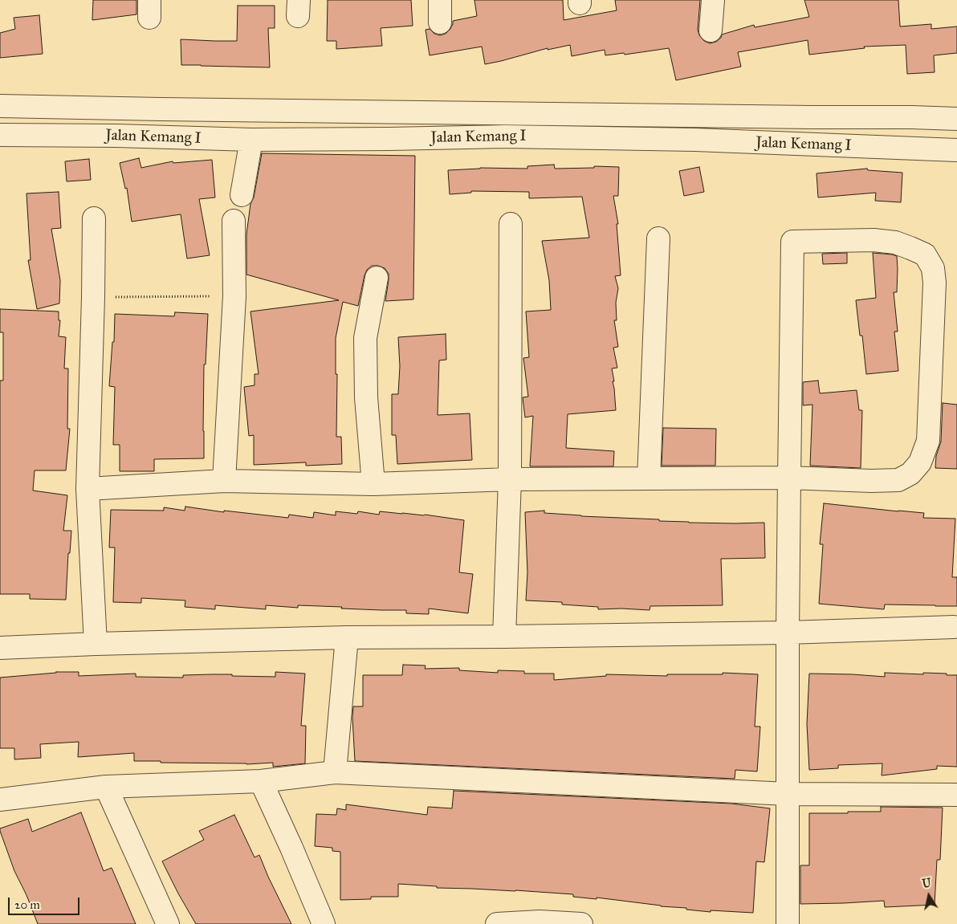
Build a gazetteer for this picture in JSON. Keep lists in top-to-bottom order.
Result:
{
  "streets": {
    "street": ["Jalan Kemang I"]
  },
  "scale_bar": "20 m",
  "north": "top"
}
